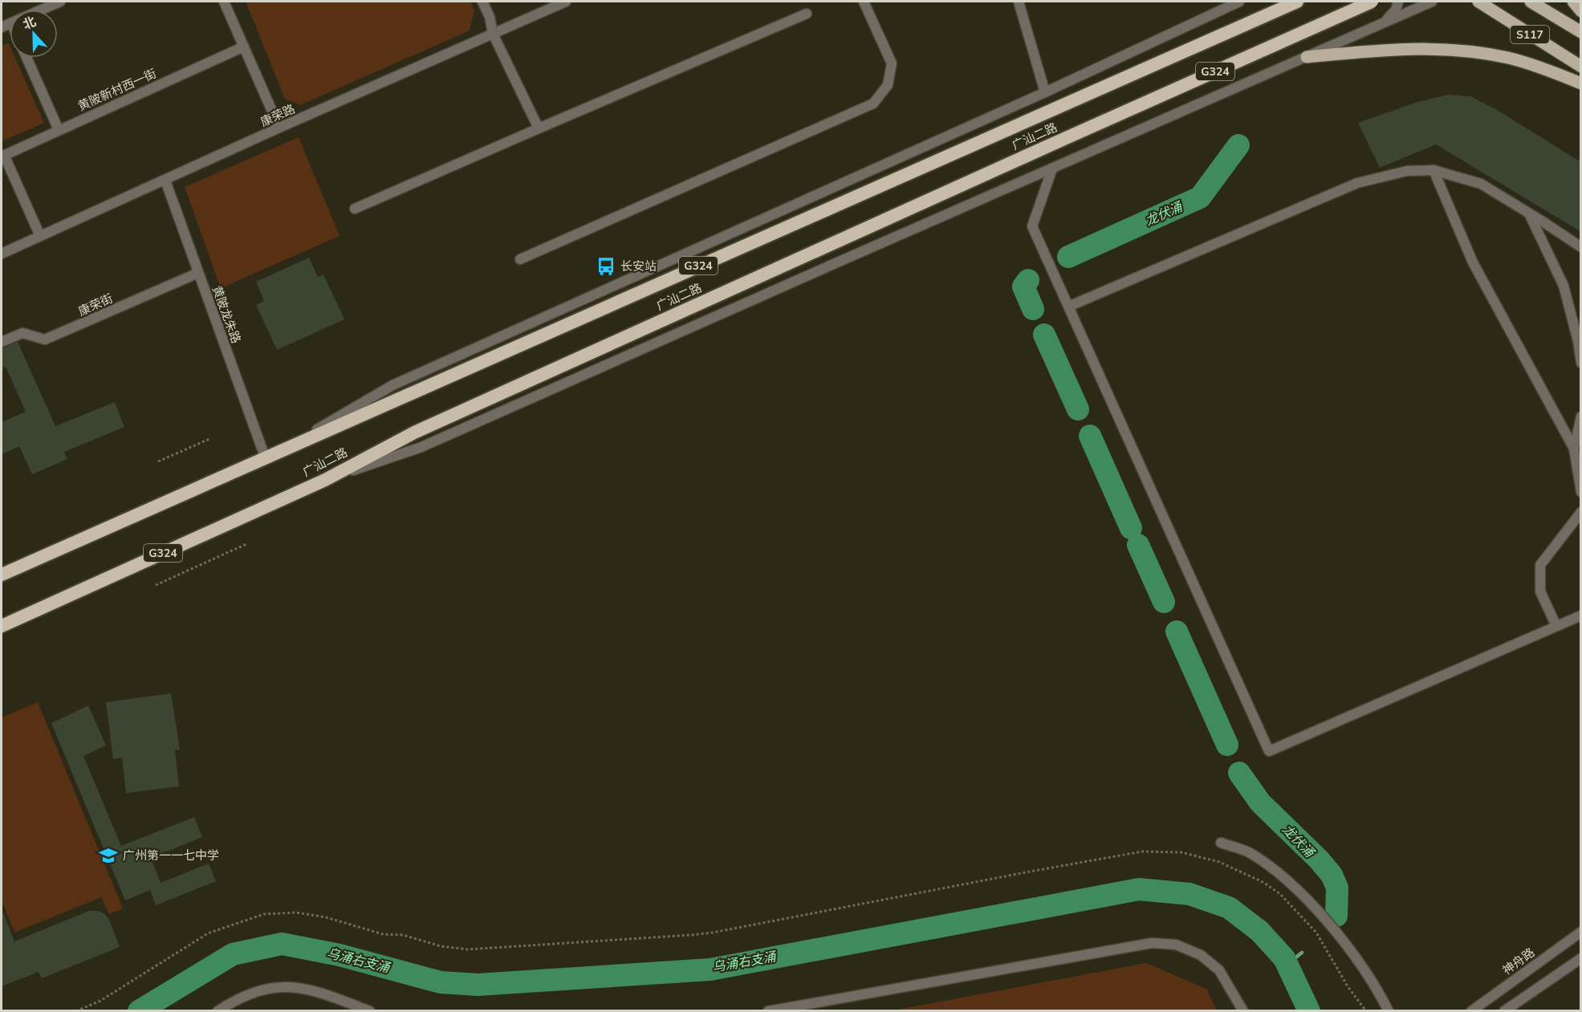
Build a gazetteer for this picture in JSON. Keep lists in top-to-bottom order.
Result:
{
  "streets": {
    "highway": ["G324", "广汕二路"],
    "main road": ["S117"],
    "street": [
      "黄陂新村西一街",
      "康荣路",
      "康荣街",
      "黄陂龙朱路",
      "神舟路"
    ]
  },
  "crossings": [
    ["康荣路", "黄陂龙朱路"],
    ["广汕二路", "黄陂龙朱路"],
    ["康荣街", "黄陂龙朱路"]
  ],
  "water": ["龙伏涌", "乌涌右支涌"],
  "places": {
    "bus stop": ["长安站"],
    "school or university": ["广州第一一七中学"]
  },
  "north": "top"
}
